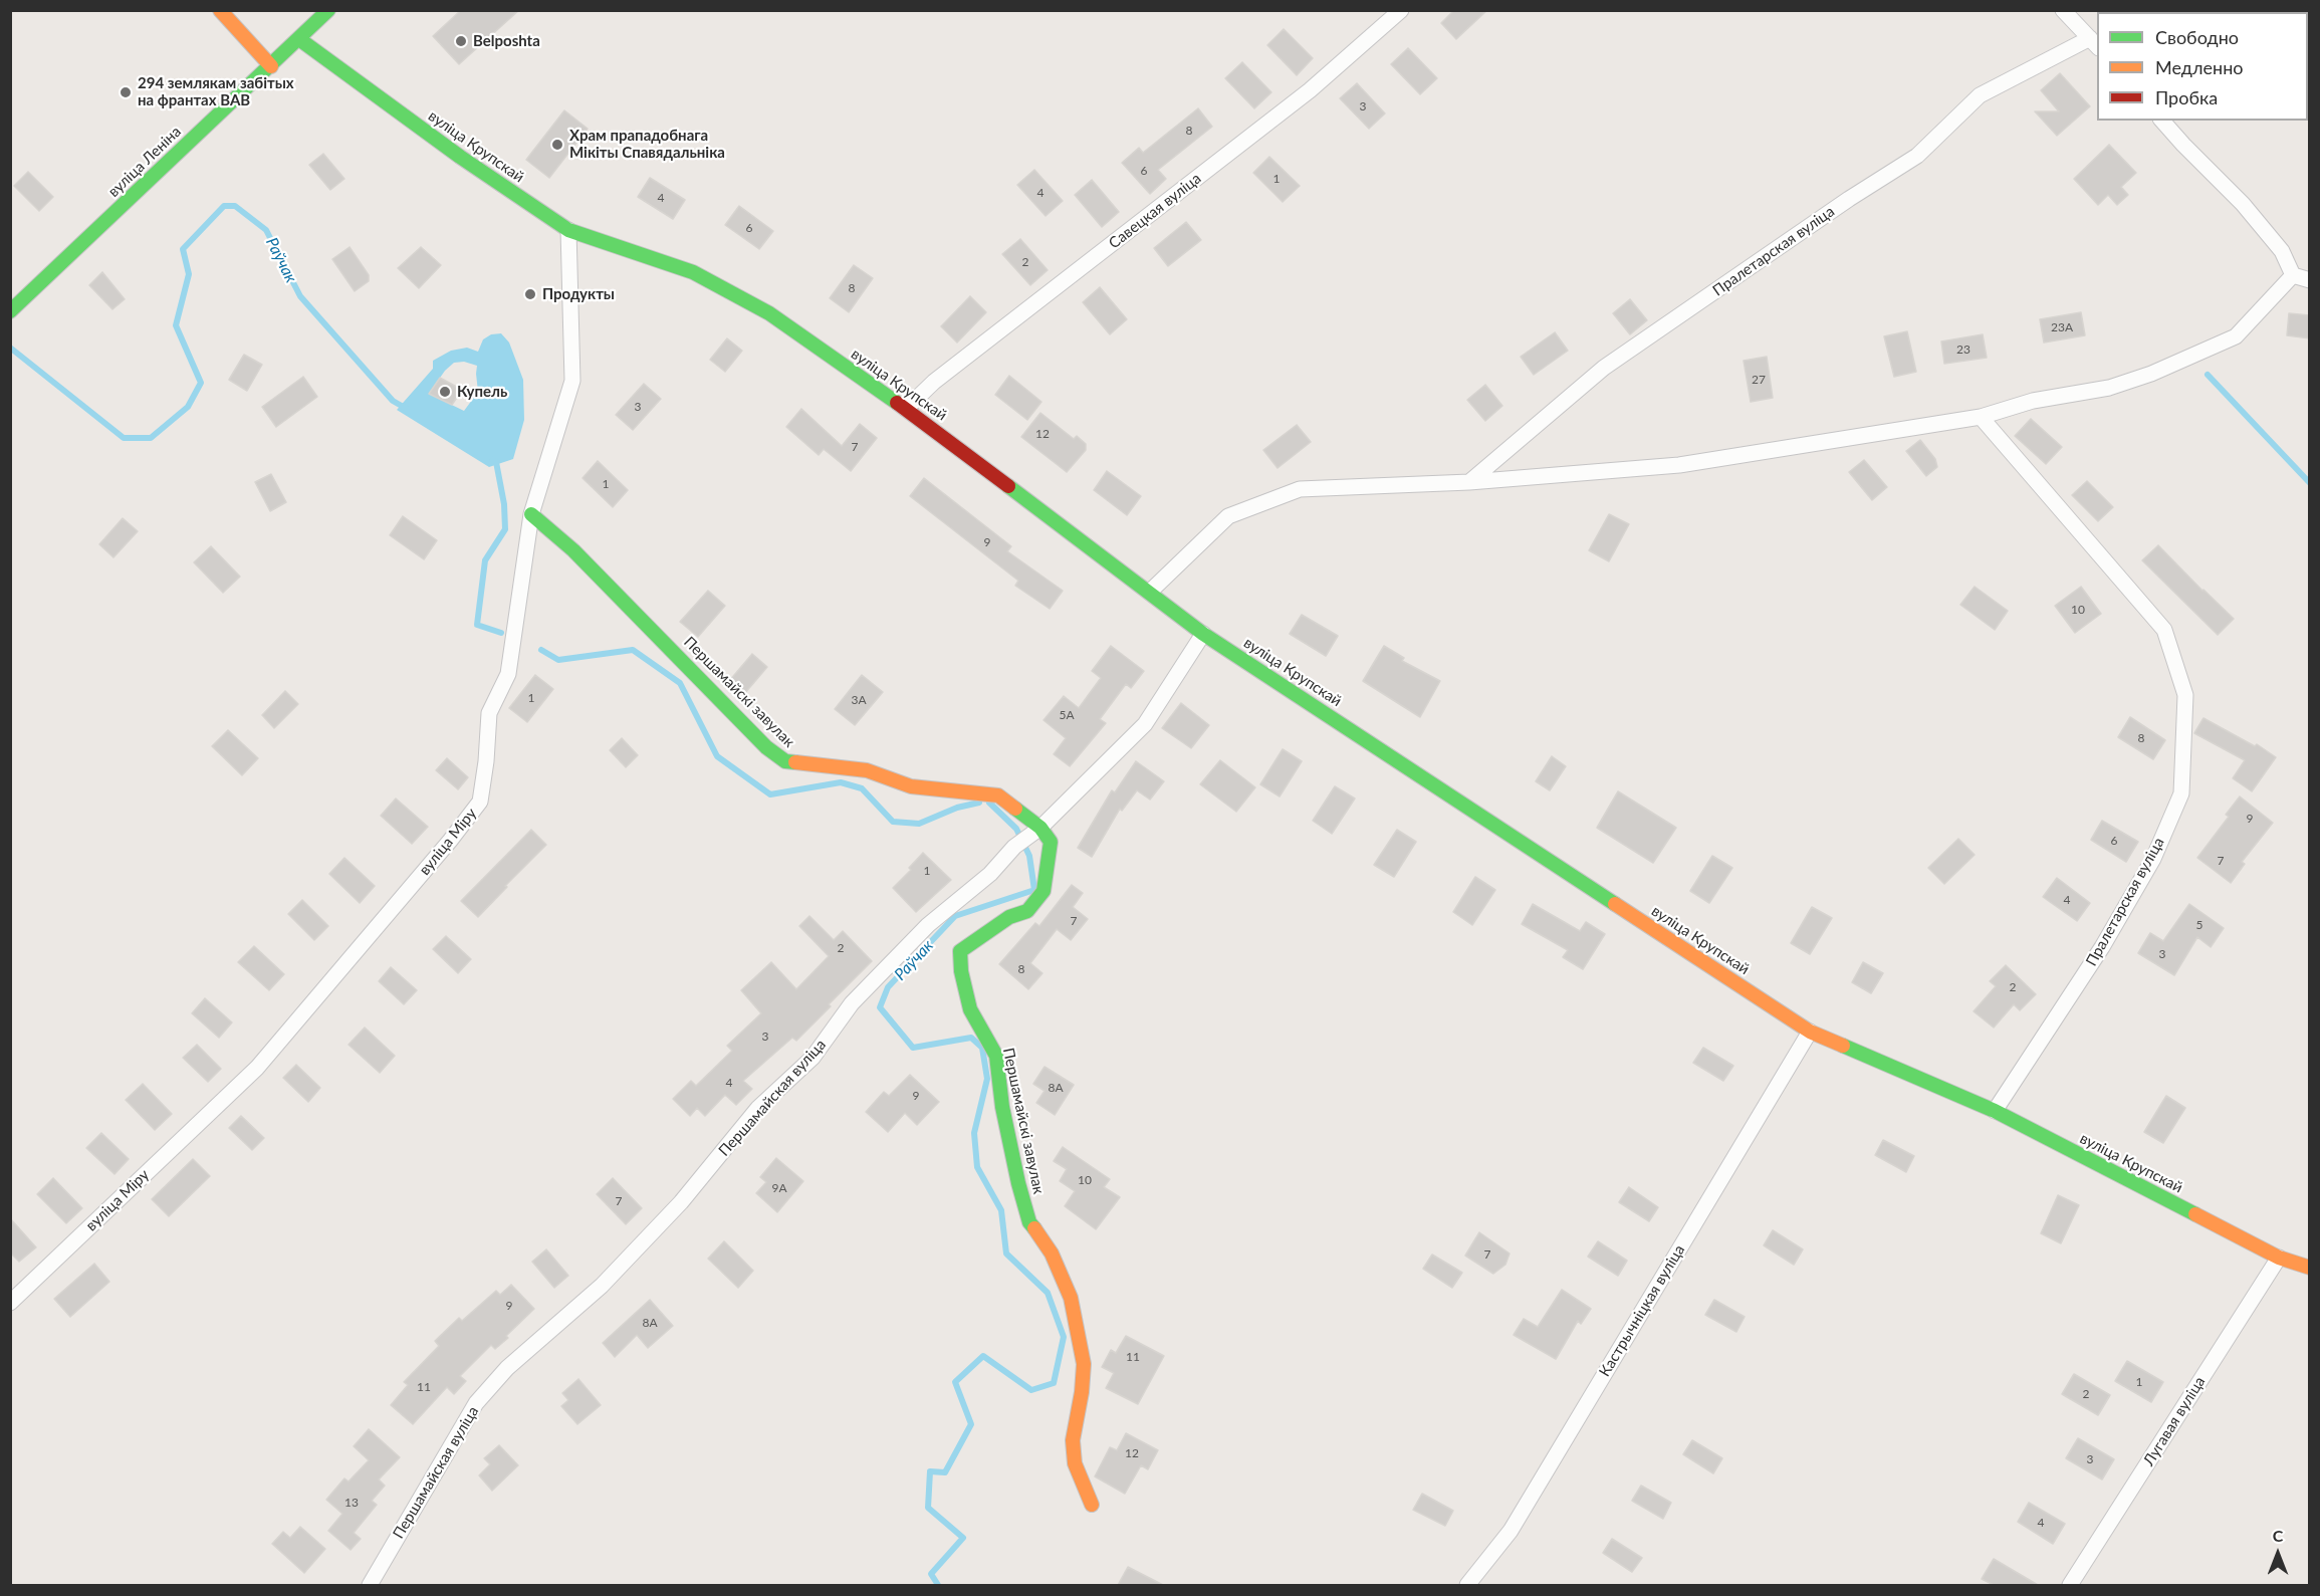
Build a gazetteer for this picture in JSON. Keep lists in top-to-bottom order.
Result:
{
  "streets": {
    "street": [
      "вуліца Крупскай",
      "вуліца Леніна",
      "Савецкая вуліца",
      "Пралетарская вуліца",
      "Першамайскі завулак",
      "вуліца Міру",
      "Першамайская вуліца",
      "Кастрычніцкая вуліца",
      "Лугавая вуліца"
    ]
  },
  "crossings": [
    ["вуліца Крупскай", "вуліца Леніна"],
    ["вуліца Крупскай", "Савецкая вуліца"],
    ["вуліца Крупскай", "Пралетарская вуліца"],
    ["вуліца Крупскай", "вуліца Міру"],
    ["вуліца Крупскай", "Першамайская вуліца"],
    ["вуліца Крупскай", "Кастрычніцкая вуліца"],
    ["вуліца Крупскай", "Лугавая вуліца"],
    ["Першамайскі завулак", "вуліца Міру"],
    ["Першамайскі завулак", "Першамайская вуліца"]
  ],
  "water": ["Раўчак"],
  "places": [
    "Belposhta",
    "294 землякам забітых на франтах ВАВ",
    "Храм прападобнага Мікіты Спавядальніка",
    "Продукты",
    "Купель"
  ],
  "house_numbers": [
    "3",
    "8",
    "6",
    "1",
    "4",
    "4",
    "6",
    "2",
    "8",
    "23А",
    "23",
    "27",
    "3",
    "12",
    "7",
    "1",
    "9",
    "10",
    "1",
    "3А",
    "5А",
    "8",
    "9",
    "6",
    "7",
    "1",
    "4",
    "7",
    "5",
    "2",
    "3",
    "8",
    "2",
    "3",
    "4",
    "8А",
    "9",
    "10",
    "9А",
    "7",
    "7",
    "9",
    "8А",
    "11",
    "1",
    "11",
    "2",
    "12",
    "3",
    "13",
    "4"
  ],
  "legend": ["Свободно", "Медленно", "Пробка"],
  "north": "top"
}
